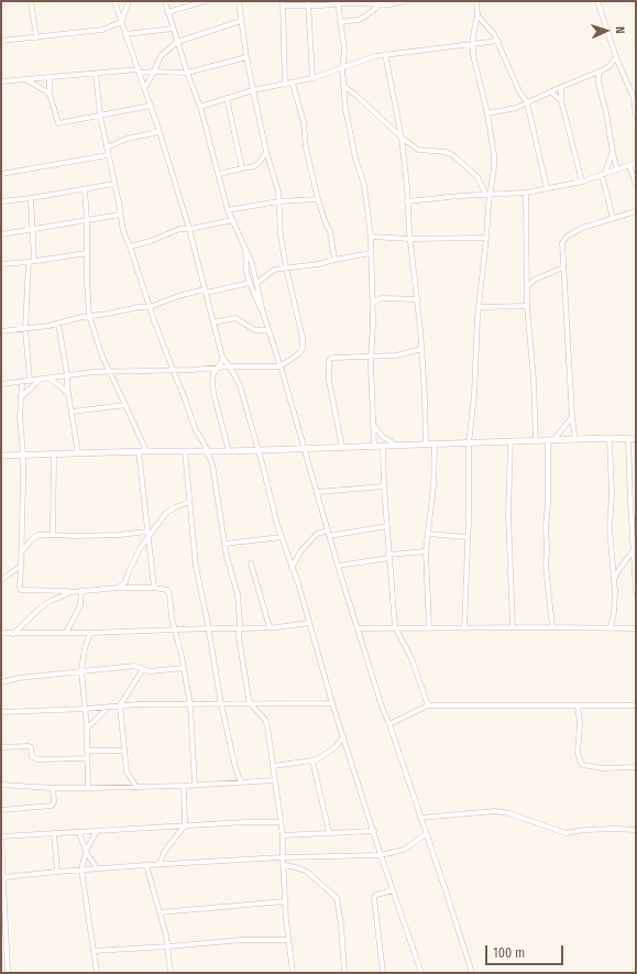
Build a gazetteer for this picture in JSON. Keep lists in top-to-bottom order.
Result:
{
  "scale_bar": "100 m",
  "north": "right"
}
